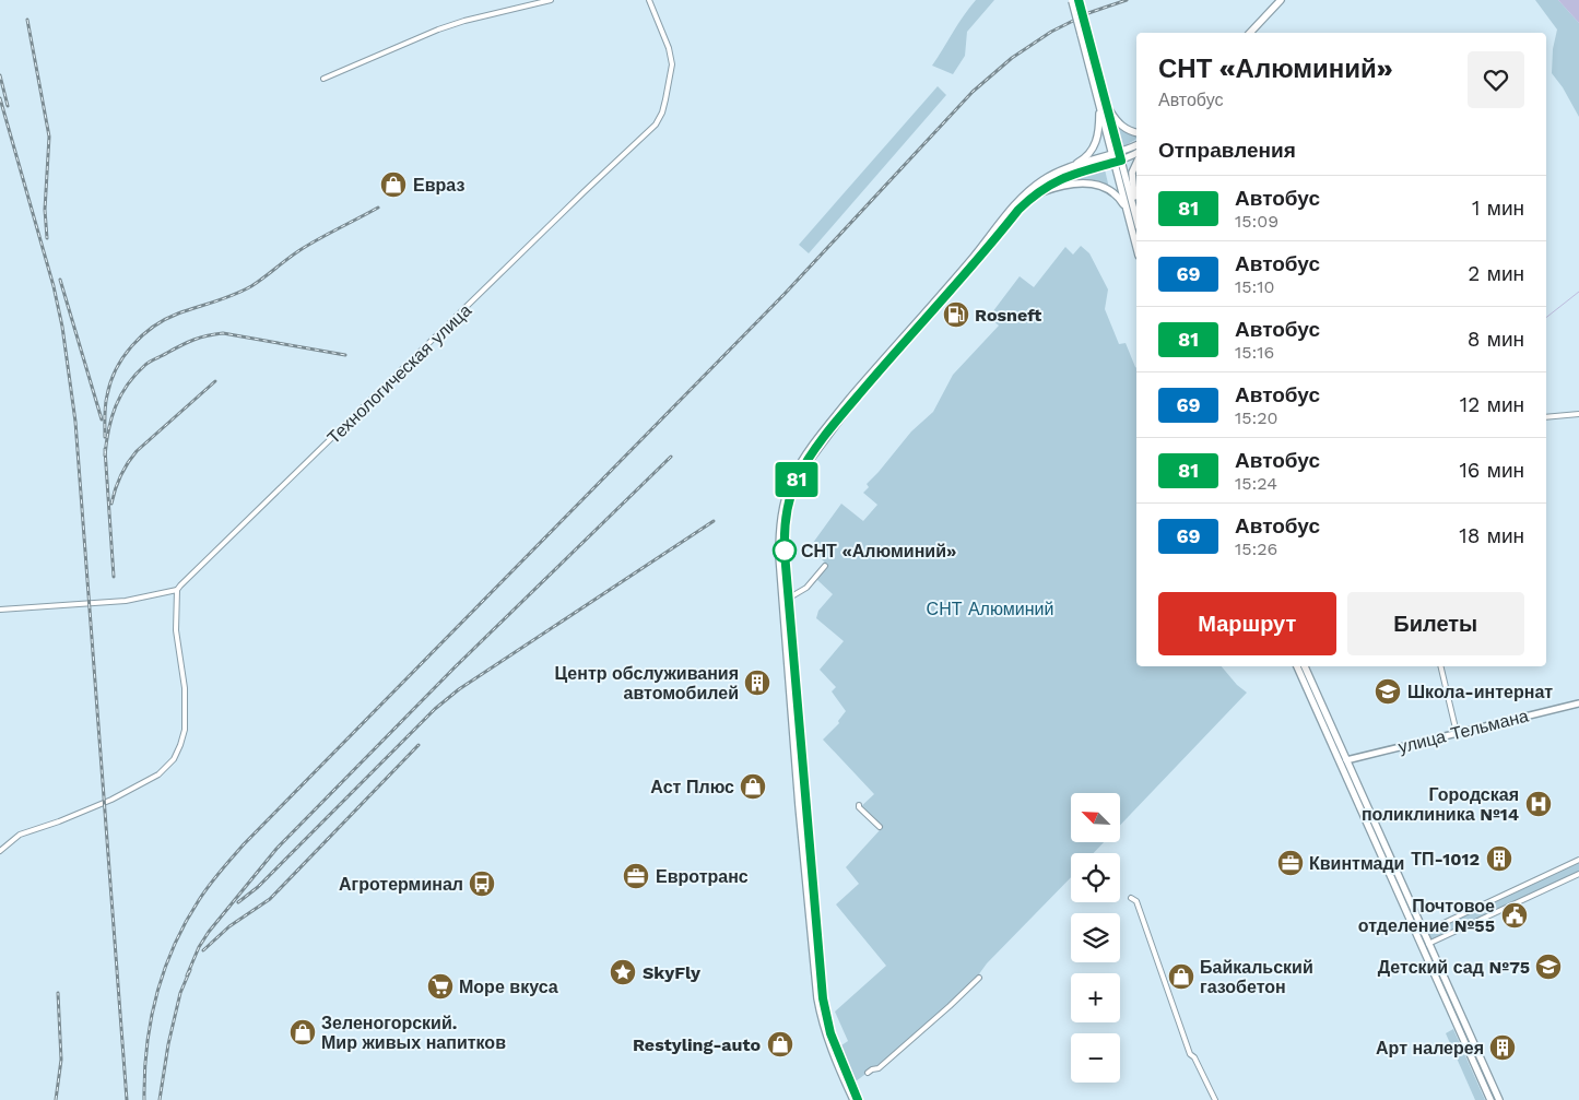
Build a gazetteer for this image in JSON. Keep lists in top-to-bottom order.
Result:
{
  "streets": {
    "main road": ["улица Тельмана"],
    "street": ["Технологическая улица"]
  },
  "parks": ["СНТ Алюминий"],
  "places": {
    "shop": [
      "Евраз",
      "Аст Плюс",
      "Байкальский газобетон",
      "Зеленогорский. Мир живых напитков",
      "Restyling-auto"
    ],
    "fuel station": ["Rosneft"],
    "other": ["СНТ «Алюминий»"],
    "building": ["Центр обслуживания автомобилей", "ТП-1012", "Арт налерея"],
    "school or university": ["Школа-интернат", "Детский сад №75"],
    "hospital": ["Городская поликлиника №14"],
    "office": ["Квинтмади", "Евротранс"],
    "bus stop": ["Агротерминал"],
    "public building": ["Почтовое отделение №55"],
    "place": ["SkyFly"],
    "supermarket": ["Море вкуса"]
  },
  "lines": ["bus line 81"],
  "north": "top left",
  "page": {
    "on_map": "81",
    "heading": [
      ["СНТ «Алюминий»", "Автобус"],
      "Отправления"
    ],
    "list": [
      {
        "mark": "81",
        "name": "Автобус",
        "note": "15:09",
        "value": "1 мин"
      },
      {
        "mark": "69",
        "name": "Автобус",
        "note": "15:10",
        "value": "2 мин"
      },
      {
        "mark": "81",
        "name": "Автобус",
        "note": "15:16",
        "value": "8 мин"
      },
      {
        "mark": "69",
        "name": "Автобус",
        "note": "15:20",
        "value": "12 мин"
      },
      {
        "mark": "81",
        "name": "Автобус",
        "note": "15:24",
        "value": "16 мин"
      },
      {
        "mark": "69",
        "name": "Автобус",
        "note": "15:26",
        "value": "18 мин"
      }
    ],
    "buttons": ["Маршрут", "Билеты"],
    "map_buttons": ["+", "−"]
  }
}
